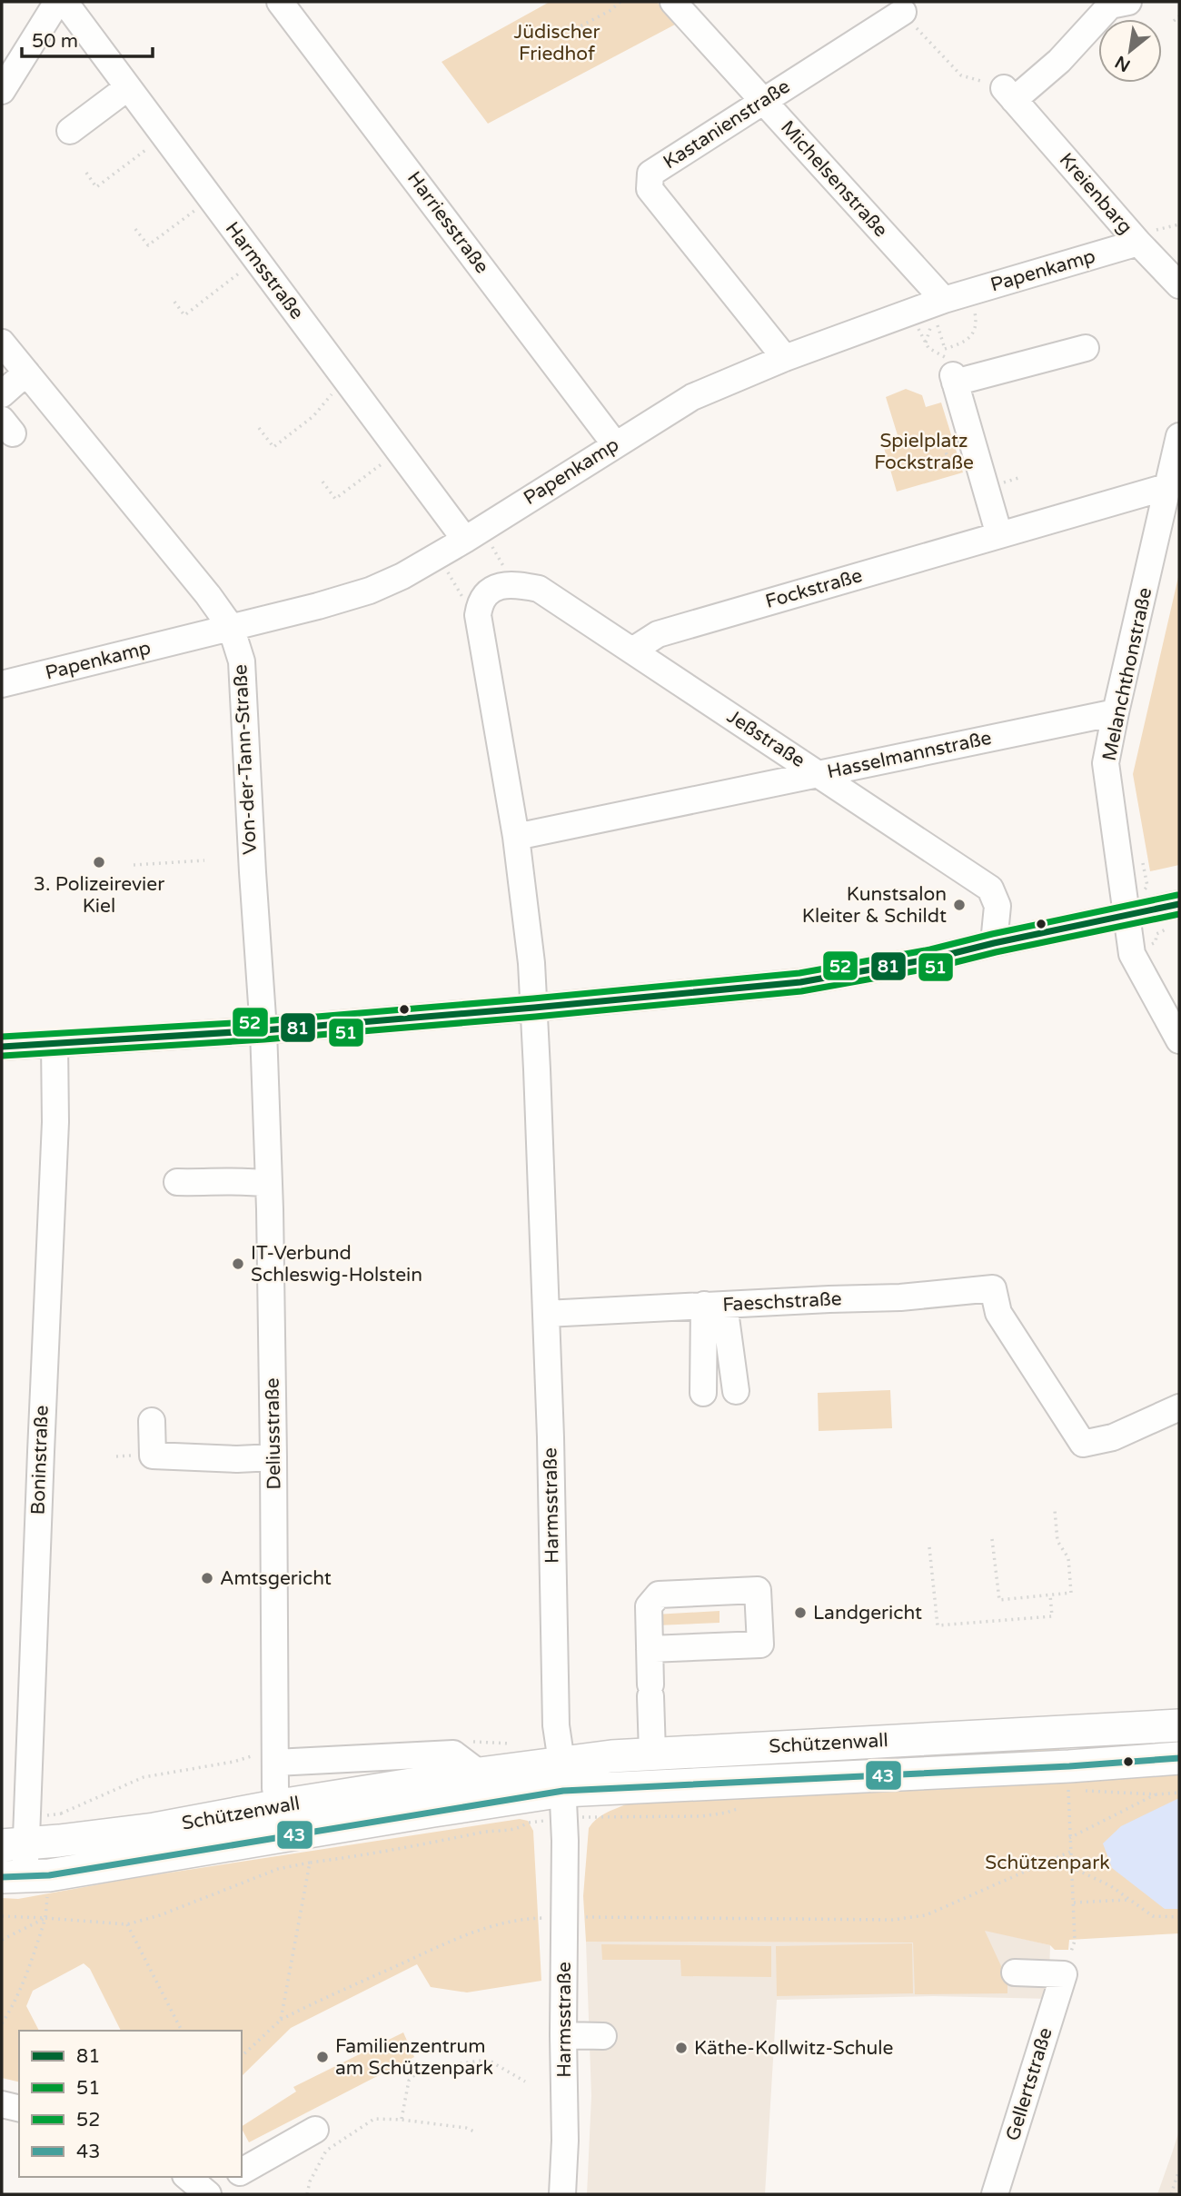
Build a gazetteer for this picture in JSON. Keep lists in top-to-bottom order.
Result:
{
  "streets": {
    "main road": ["Schützenwall"],
    "street": [
      "Kastanienstraße",
      "Michelsenstraße",
      "Kreienbarg",
      "Harriesstraße",
      "Harmsstraße",
      "Papenkamp",
      "Fockstraße",
      "Melanchthonstraße",
      "Jeßstraße",
      "Hasselmannstraße",
      "Von-der-Tann-Straße",
      "Faeschstraße",
      "Deliusstraße",
      "Boninstraße",
      "Gellertstraße"
    ]
  },
  "crossings": [
    ["Kastanienstraße", "Michelsenstraße"],
    ["Kastanienstraße", "Papenkamp"],
    ["Michelsenstraße", "Papenkamp"],
    ["Kreienbarg", "Papenkamp"],
    ["Harriesstraße", "Papenkamp"],
    ["Harmsstraße", "Papenkamp"],
    ["Harmsstraße", "Hasselmannstraße"],
    ["Harmsstraße", "Faeschstraße"],
    ["Harmsstraße", "Schützenwall"],
    ["Papenkamp", "Von-der-Tann-Straße"],
    ["Fockstraße", "Melanchthonstraße"],
    ["Fockstraße", "Jeßstraße"],
    ["Melanchthonstraße", "Hasselmannstraße"],
    ["Jeßstraße", "Hasselmannstraße"],
    ["Von-der-Tann-Straße", "Deliusstraße"],
    ["Deliusstraße", "Schützenwall"],
    ["Boninstraße", "Schützenwall"]
  ],
  "parks": ["Jüdischer Friedhof", "Spielplatz Fockstraße", "Schützenpark"],
  "places": [
    "3. Polizeirevier Kiel",
    "Kunstsalon Kleiter & Schildt",
    "IT-Verbund Schleswig-Holstein",
    "Amtsgericht",
    "Landgericht",
    "Käthe-Kollwitz-Schule",
    "Familienzentrum am Schützenpark"
  ],
  "lines": [
    "transit line 52",
    "transit line 81",
    "transit line 51",
    "transit line 43"
  ],
  "legend": [
    "81",
    "51",
    "52",
    "43"
  ],
  "scale_bar": "50 m",
  "north": "bottom left"
}
